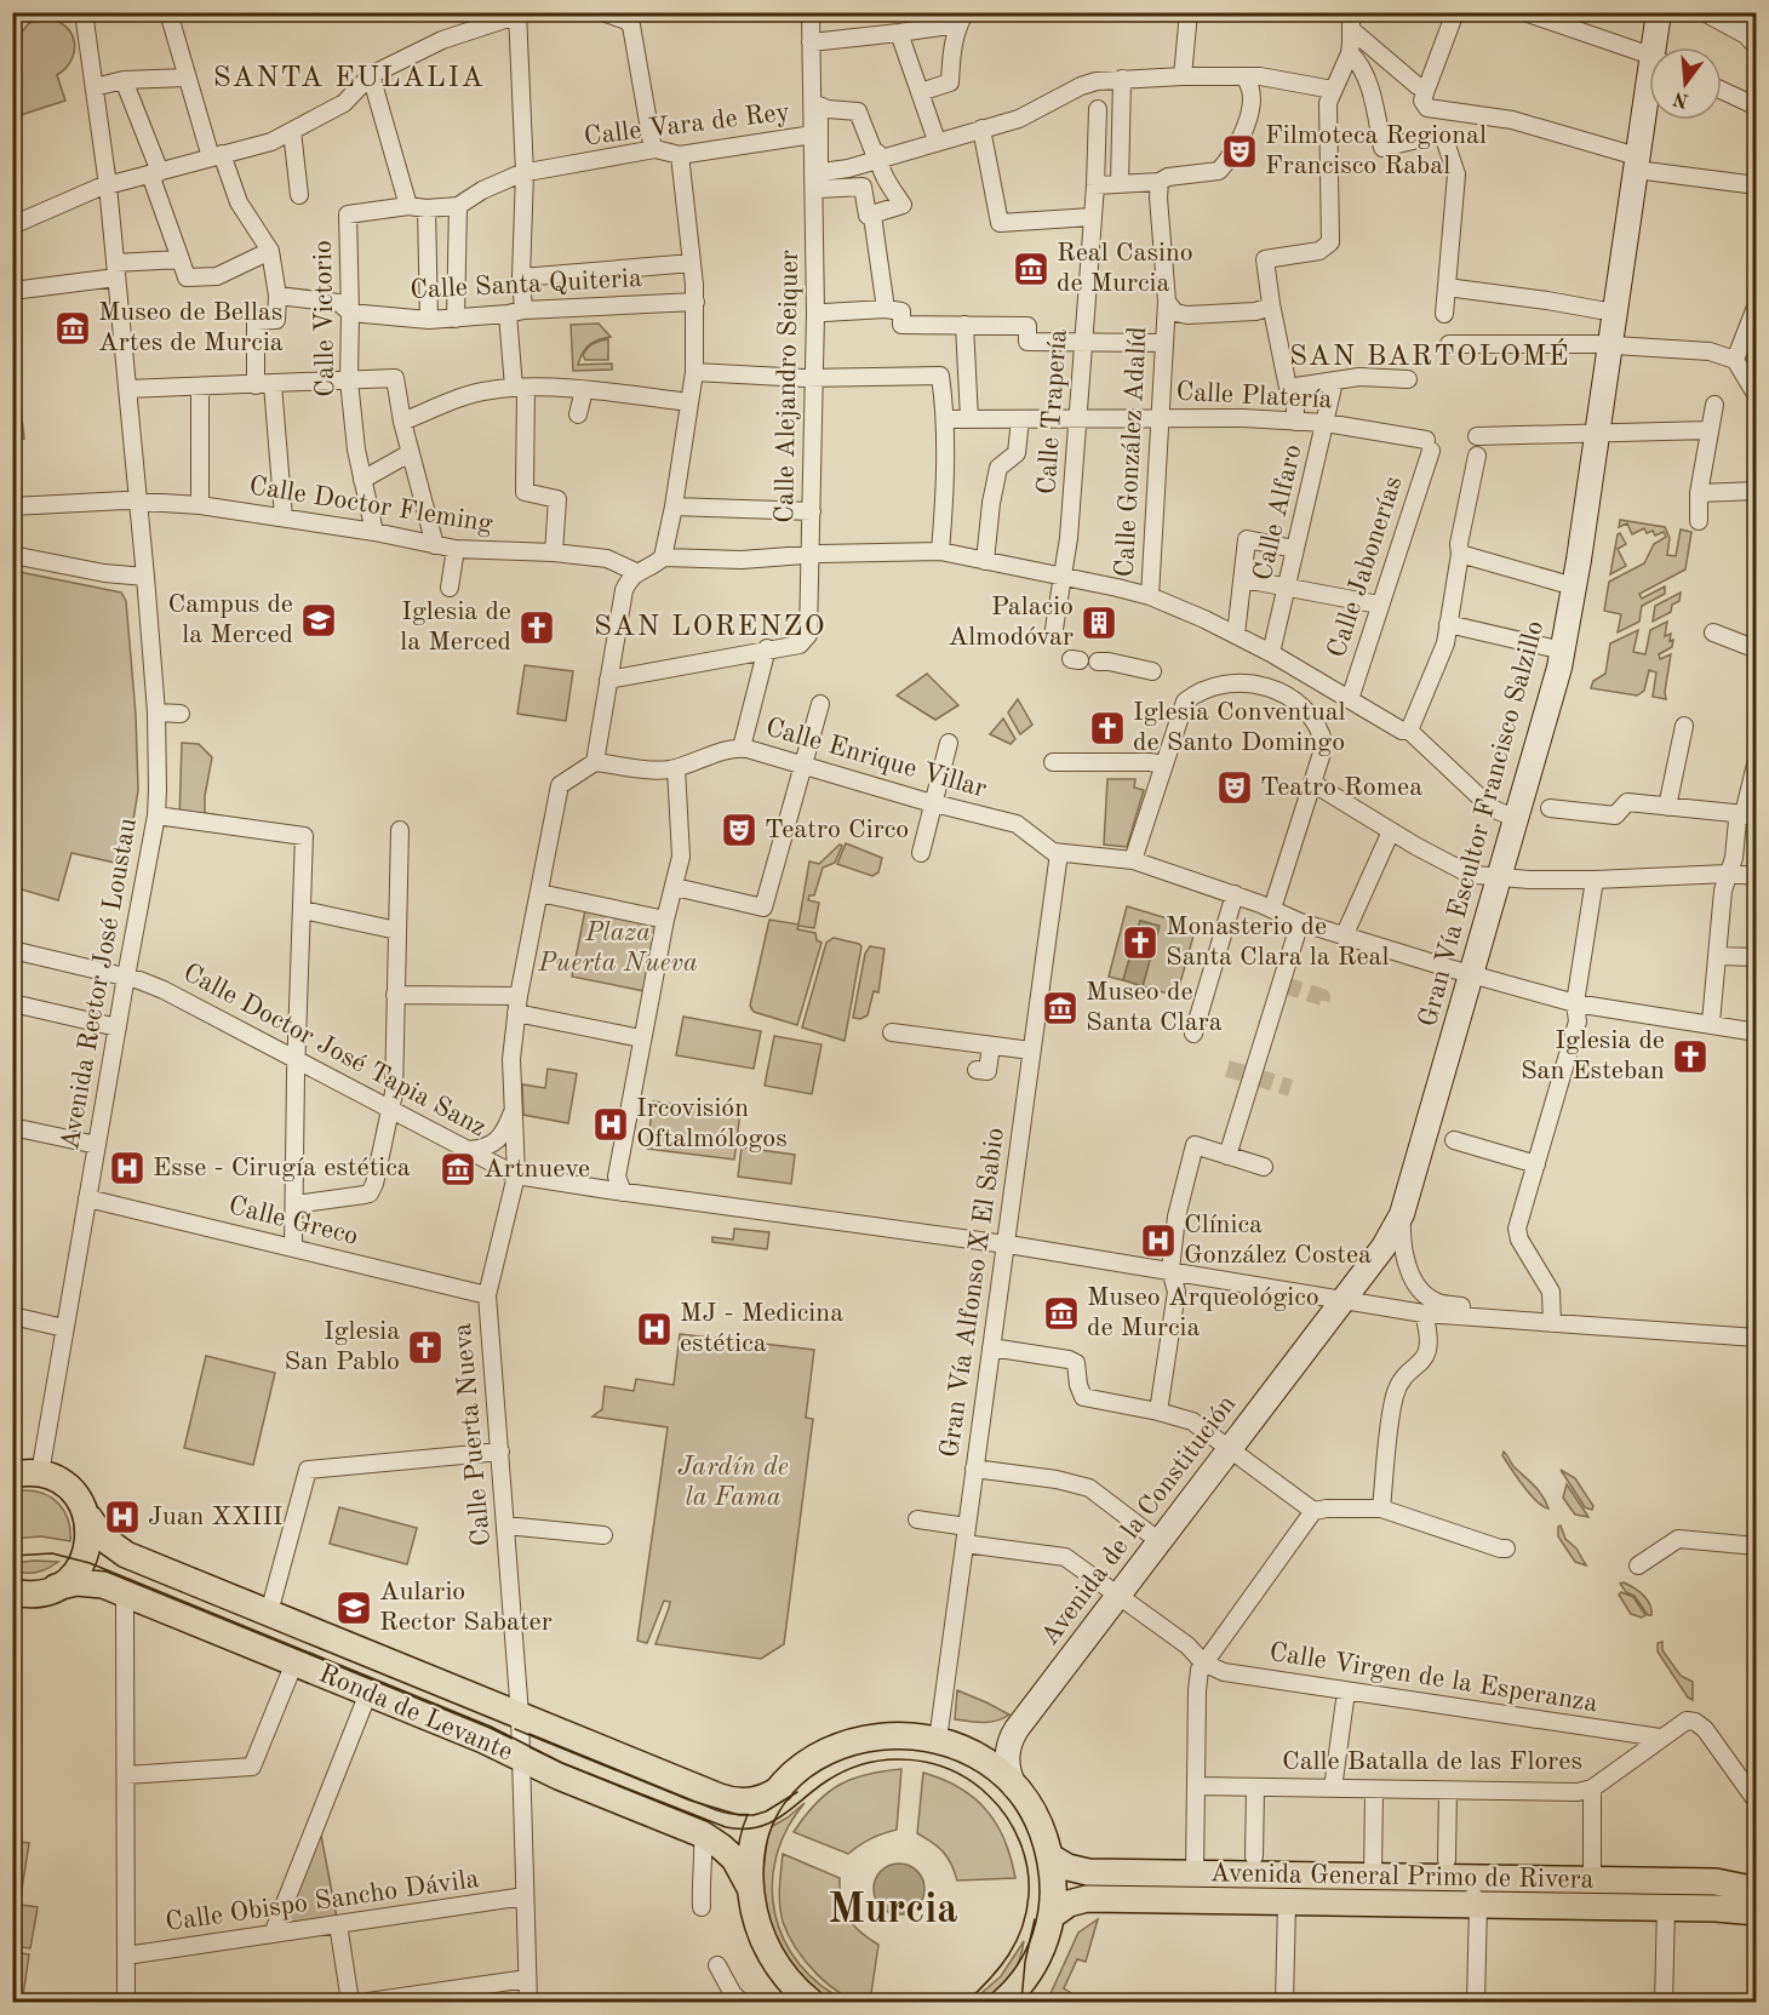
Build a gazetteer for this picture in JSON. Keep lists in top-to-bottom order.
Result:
{
  "streets": {
    "main road": [
      "Gran Vía Escultor Francisco Salzillo",
      "Avenida de la Constitución",
      "Ronda de Levante",
      "Avenida General Primo de Rivera"
    ],
    "street": [
      "Calle Vara de Rey",
      "Calle Santa Quiteria",
      "Calle Victorio",
      "Calle Alejandro Seiquer",
      "Calle Platería",
      "Calle Trapería",
      "Calle González Adalíd",
      "Calle Doctor Fleming",
      "Calle Alfaro",
      "Calle Jabonerías",
      "Calle Enrique Villar",
      "Avenida Rector José Loustau",
      "Calle Doctor José Tapia Sanz",
      "Calle Greco",
      "Gran Vía Alfonso X El Sabio",
      "Calle Puerta Nueva",
      "Calle Virgen de la Esperanza",
      "Calle Batalla de las Flores",
      "Calle Obispo Sancho Dávila"
    ]
  },
  "crossings": [
    ["Calle Vara de Rey", "Calle Alejandro Seiquer"],
    ["Calle Santa Quiteria", "Calle Victorio"],
    ["Calle Victorio", "Calle Doctor Fleming"],
    ["Calle Platería", "Calle Trapería"],
    ["Calle Platería", "Calle González Adalíd"],
    ["Calle Platería", "Calle Alfaro"],
    ["Calle Platería", "Calle Jabonerías"],
    ["Calle Doctor Fleming", "Avenida Rector José Loustau"],
    ["Calle Enrique Villar", "Gran Vía Alfonso X El Sabio"],
    ["Calle Enrique Villar", "Calle Puerta Nueva"],
    ["Gran Vía Escultor Francisco Salzillo", "Calle Doctor José Tapia Sanz"],
    ["Gran Vía Escultor Francisco Salzillo", "Avenida de la Constitución"],
    ["Avenida Rector José Loustau", "Calle Doctor José Tapia Sanz"],
    ["Avenida Rector José Loustau", "Calle Greco"],
    ["Avenida Rector José Loustau", "Ronda de Levante"],
    ["Calle Doctor José Tapia Sanz", "Gran Vía Alfonso X El Sabio"],
    ["Calle Doctor José Tapia Sanz", "Calle Puerta Nueva"],
    ["Calle Doctor José Tapia Sanz", "Avenida de la Constitución"],
    ["Calle Greco", "Calle Puerta Nueva"],
    ["Calle Puerta Nueva", "Ronda de Levante"],
    ["Calle Puerta Nueva", "Calle Obispo Sancho Dávila"],
    ["Calle Virgen de la Esperanza", "Calle Batalla de las Flores"]
  ],
  "districts": [
    "SANTA EULALIA",
    "SAN BARTOLOMÉ",
    "SAN LORENZO",
    "Murcia"
  ],
  "parks": ["Plaza Puerta Nueva", "Jardín de la Fama"],
  "places": {
    "theatre": ["Filmoteca Regional Francisco Rabal", "Teatro Romea", "Teatro Circo"],
    "museum": [
      "Real Casino de Murcia",
      "Museo de Bellas Artes de Murcia",
      "Museo de Santa Clara",
      "Artnueve",
      "Museo Arqueológico de Murcia"
    ],
    "school or university": ["Campus de la Merced", "Aulario Rector Sabater"],
    "building": ["Palacio Almodóvar"],
    "church": [
      "Iglesia de la Merced",
      "Iglesia Conventual de Santo Domingo",
      "Monasterio de Santa Clara la Real",
      "Iglesia de San Esteban",
      "Iglesia San Pablo"
    ],
    "hospital": [
      "Ircovisión Oftalmólogos",
      "Esse - Cirugía estética",
      "Clínica González Costea",
      "MJ - Medicina estética",
      "Juan XXIII"
    ]
  },
  "north": "bottom"
}
